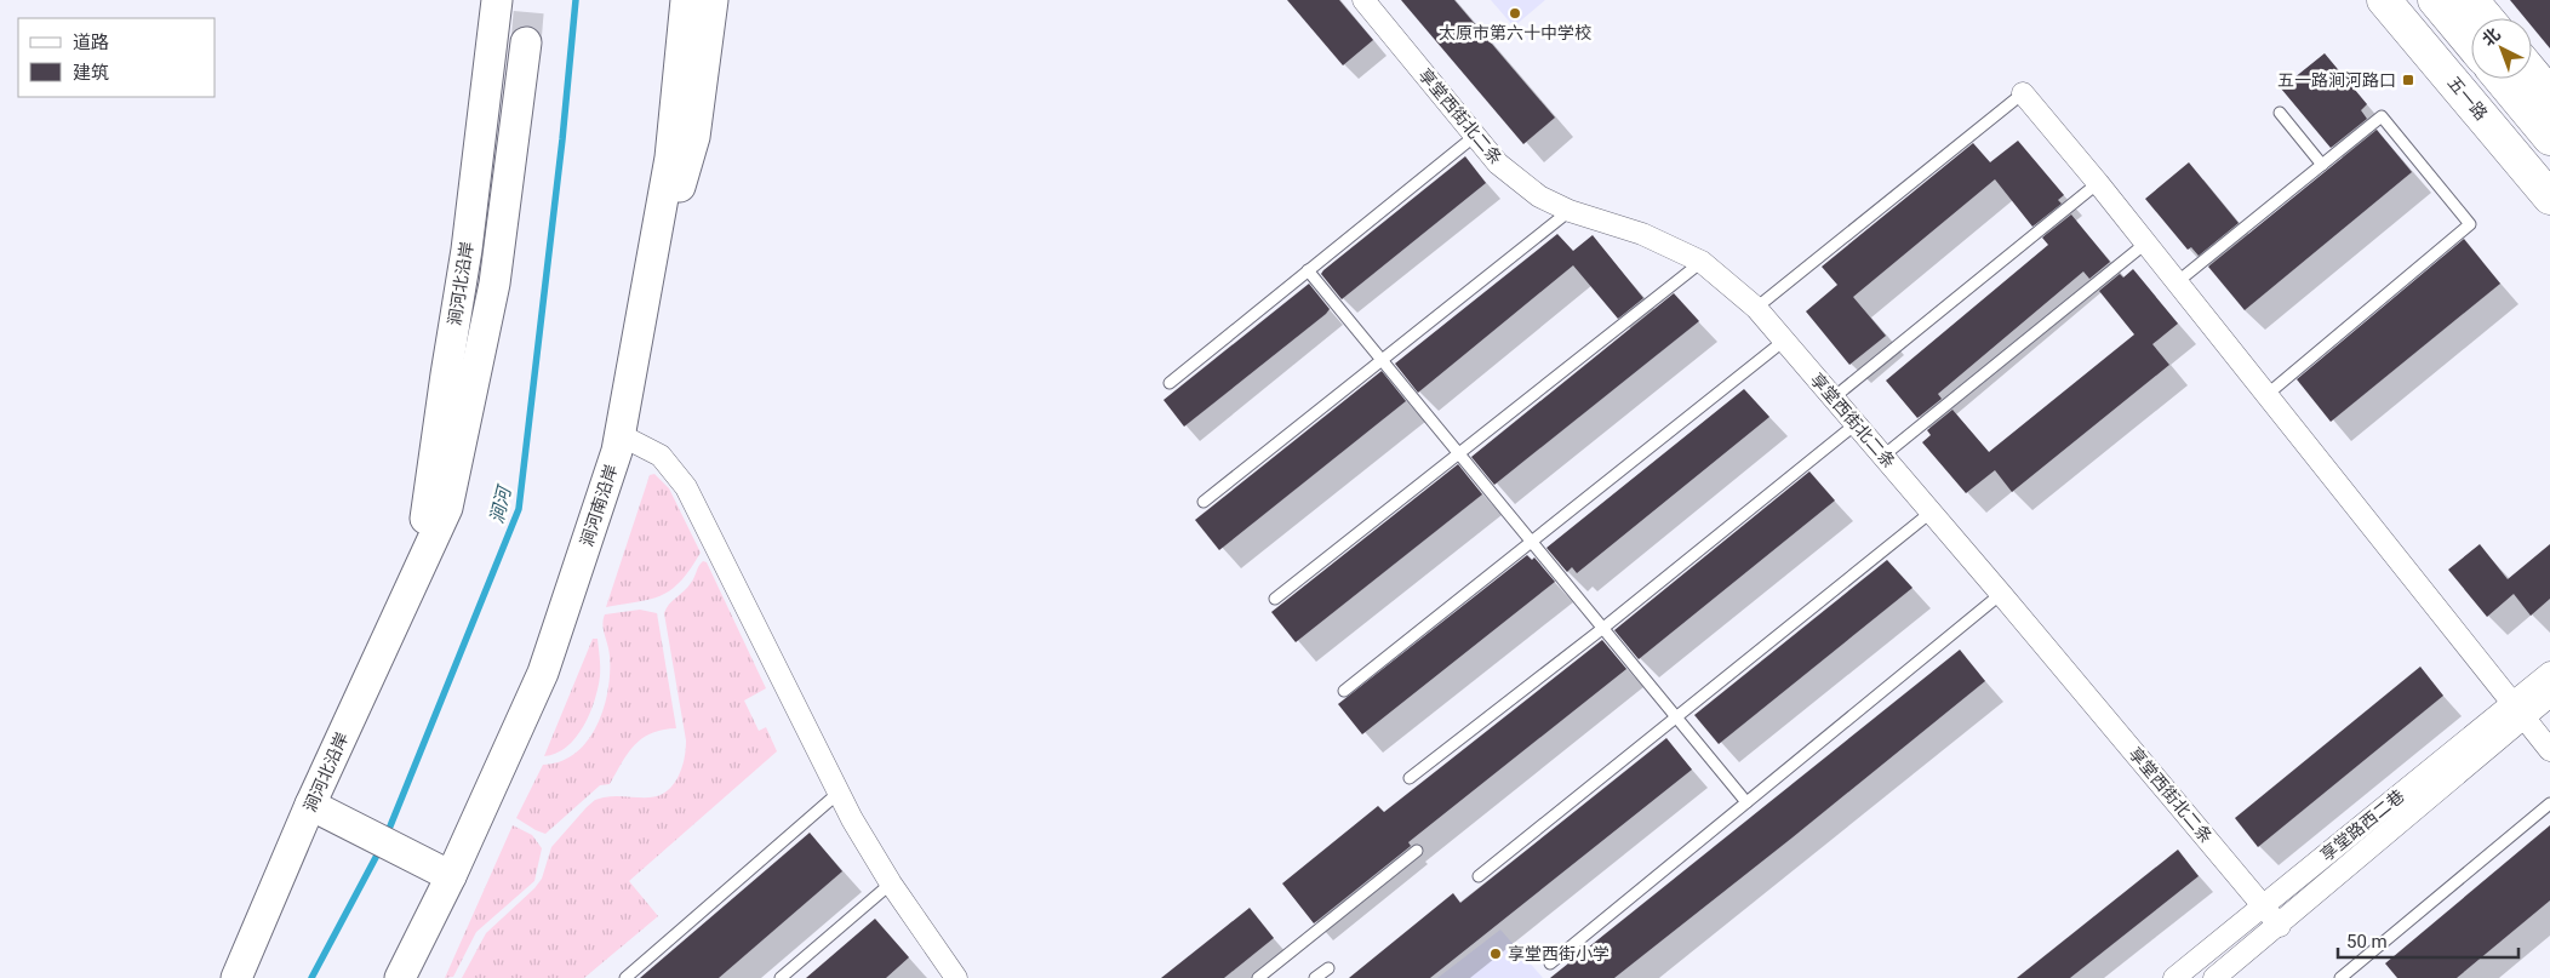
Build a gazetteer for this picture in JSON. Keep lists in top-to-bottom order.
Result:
{
  "streets": {
    "main road": ["五一路"],
    "street": [
      "享堂西街北二条",
      "涧河北沿岸",
      "涧河南沿岸",
      "享堂路西二巷"
    ]
  },
  "crossings": [
    ["享堂西街北二条", "享堂路西二巷"]
  ],
  "water": ["涧河"],
  "places": {
    "other": ["太原市第六十中学校", "享堂西街小学"],
    "transit": ["五一路涧河路口"]
  },
  "legend": ["道路", "建筑"],
  "scale_bar": "50 m",
  "north": "top left"
}
